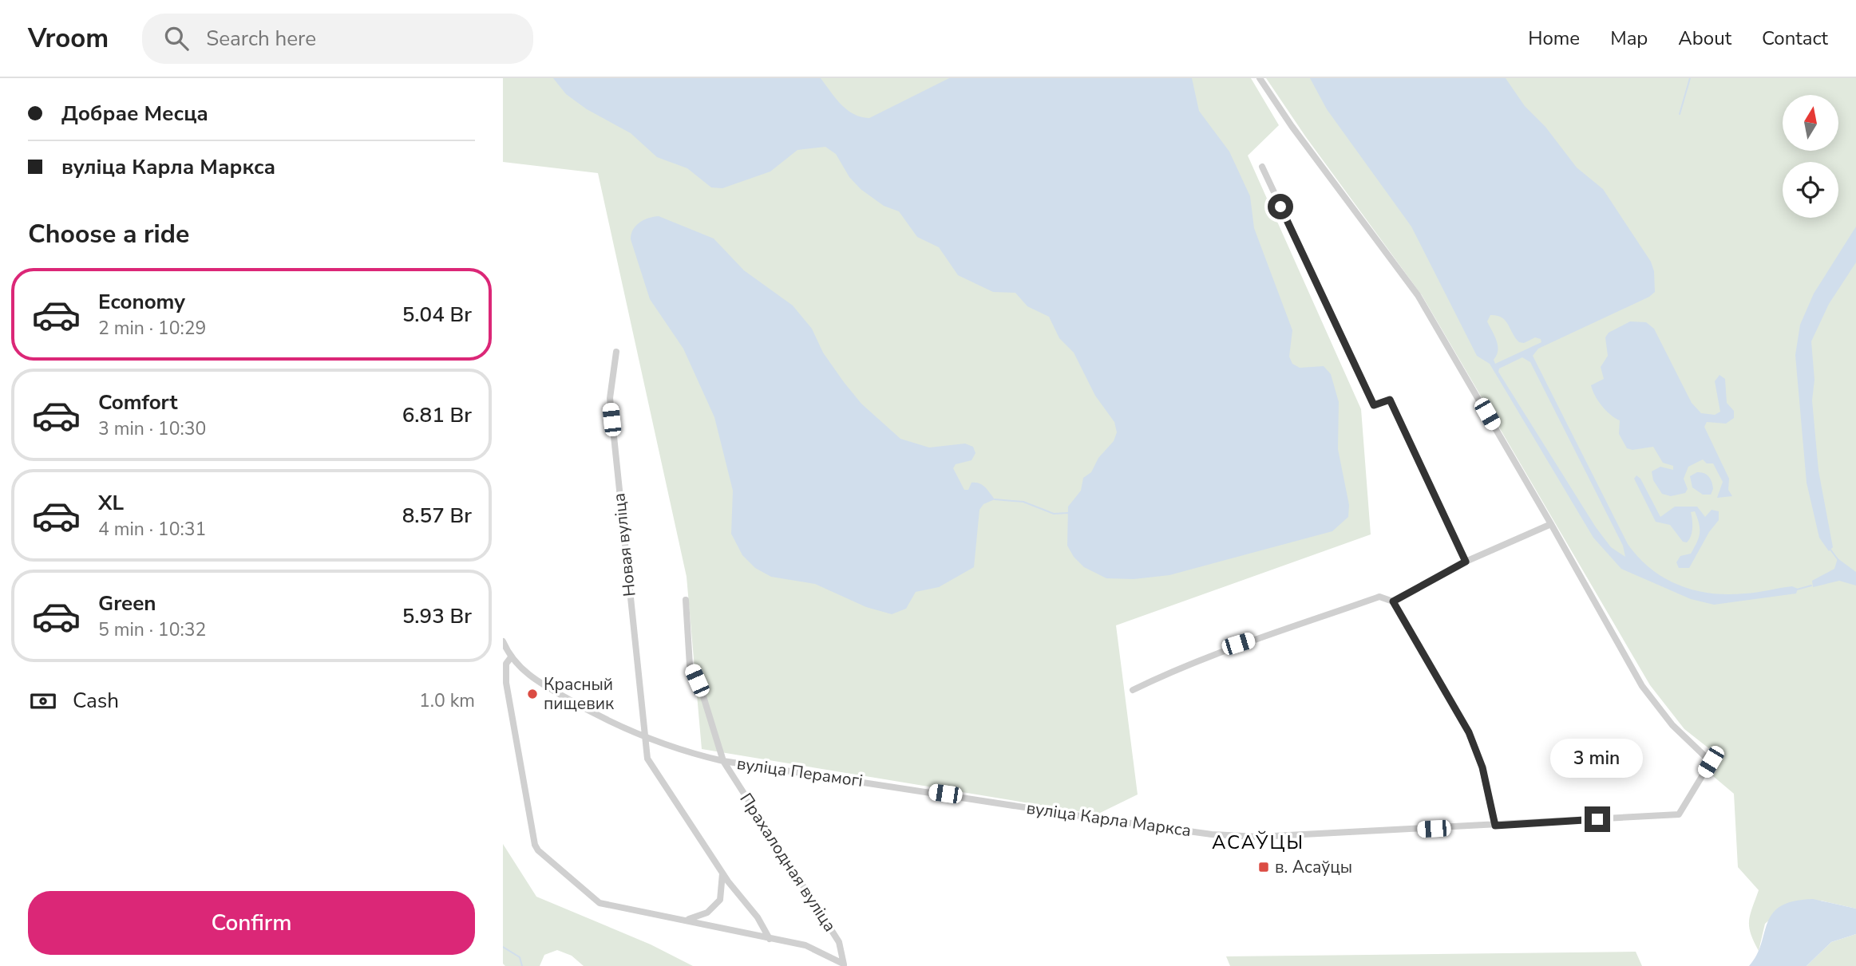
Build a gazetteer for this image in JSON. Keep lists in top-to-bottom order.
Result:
{
  "streets": {
    "street": [
      "Новая вуліца",
      "вуліца Перамогі",
      "вуліца Карла Маркса",
      "Прахалодная вуліца"
    ]
  },
  "crossings": [
    ["Новая вуліца", "вуліца Перамогі"],
    ["вуліца Перамогі", "вуліца Карла Маркса"],
    ["вуліца Перамогі", "Прахалодная вуліца"]
  ],
  "districts": ["АСАЎЦЫ"],
  "places": {
    "other": ["Красный пищевик"],
    "transit": ["в. Асаўцы"]
  },
  "north": "top",
  "page": {
    "header": "Vroom",
    "search": "Search here",
    "nav": [
      "Home",
      "Map",
      "About",
      "Contact"
    ],
    "banner": ["Добрае Месца", "вуліца Карла Маркса"],
    "heading": "Choose a ride",
    "list": [
      {
        "name": "Economy",
        "note": "2 min · 10:29",
        "value": "5.04 Br"
      },
      {
        "name": "Comfort",
        "note": "3 min · 10:30",
        "value": "6.81 Br"
      },
      {
        "name": "XL",
        "note": "4 min · 10:31",
        "value": "8.57 Br"
      },
      {
        "name": "Green",
        "note": "5 min · 10:32",
        "value": "5.93 Br"
      }
    ],
    "pay": ["Cash", "1.0 km"],
    "bubble": "3 min",
    "buttons": "Confirm"
  }
}
